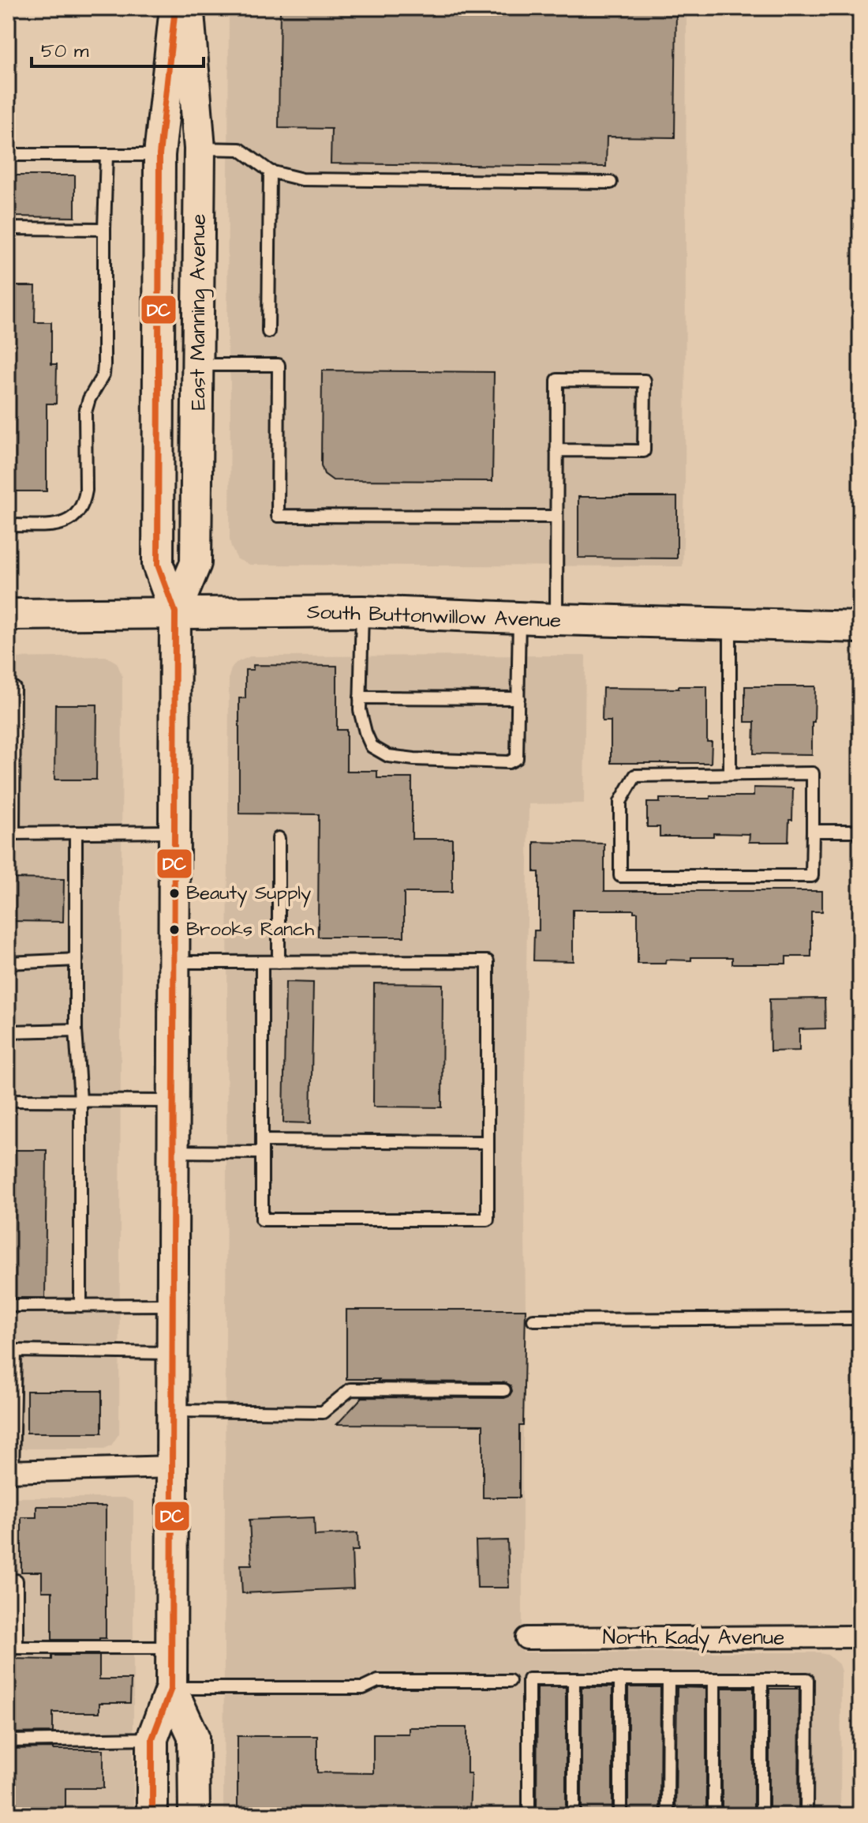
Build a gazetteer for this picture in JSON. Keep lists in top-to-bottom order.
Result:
{
  "streets": {
    "main road": ["East Manning Avenue", "South Buttonwillow Avenue"],
    "street": ["North Kady Avenue"]
  },
  "crossings": [
    ["East Manning Avenue", "South Buttonwillow Avenue"]
  ],
  "places": ["Beauty Supply", "Brooks Ranch"],
  "lines": ["transit line DC"],
  "scale_bar": "50 m"
}
